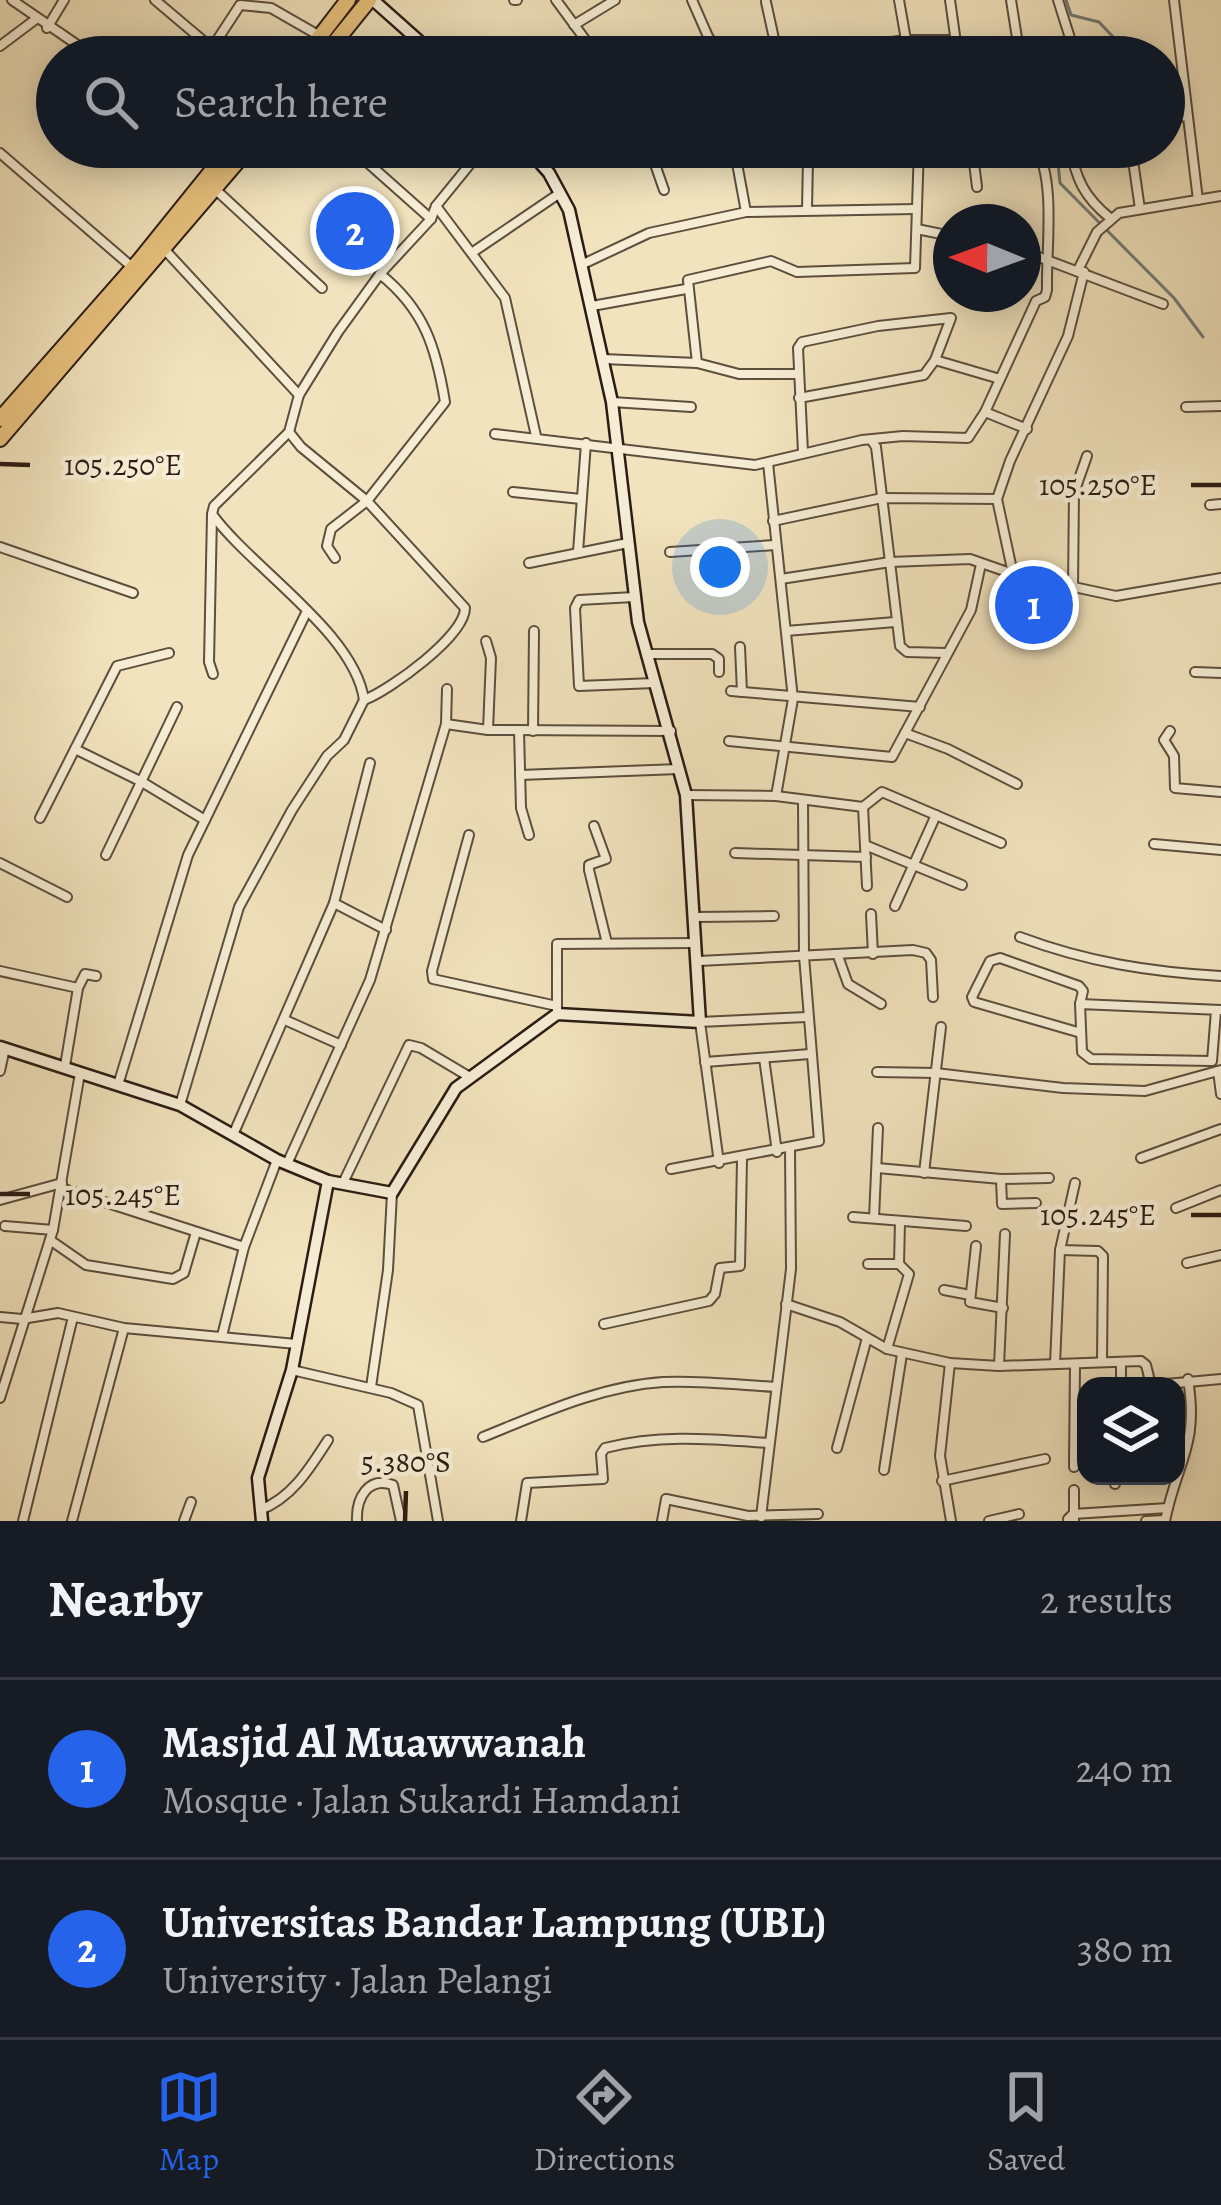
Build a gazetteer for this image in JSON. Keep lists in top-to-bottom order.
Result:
{
  "north": "left",
  "page": {
    "search": "Search here",
    "pins": ["2", "1"],
    "heading": ["Nearby", "2 results"],
    "list": [
      {
        "mark": "1",
        "name": "Masjid Al Muawwanah",
        "note": "Mosque · Jalan Sukardi Hamdani",
        "value": "240 m"
      },
      {
        "mark": "2",
        "name": "Universitas Bandar Lampung (UBL)",
        "note": "University · Jalan Pelangi",
        "value": "380 m"
      }
    ],
    "nav": ["Map", "Directions", "Saved"]
  },
  "coordinates": ["105.250°E", "105.245°E", "5.380°S"]
}
